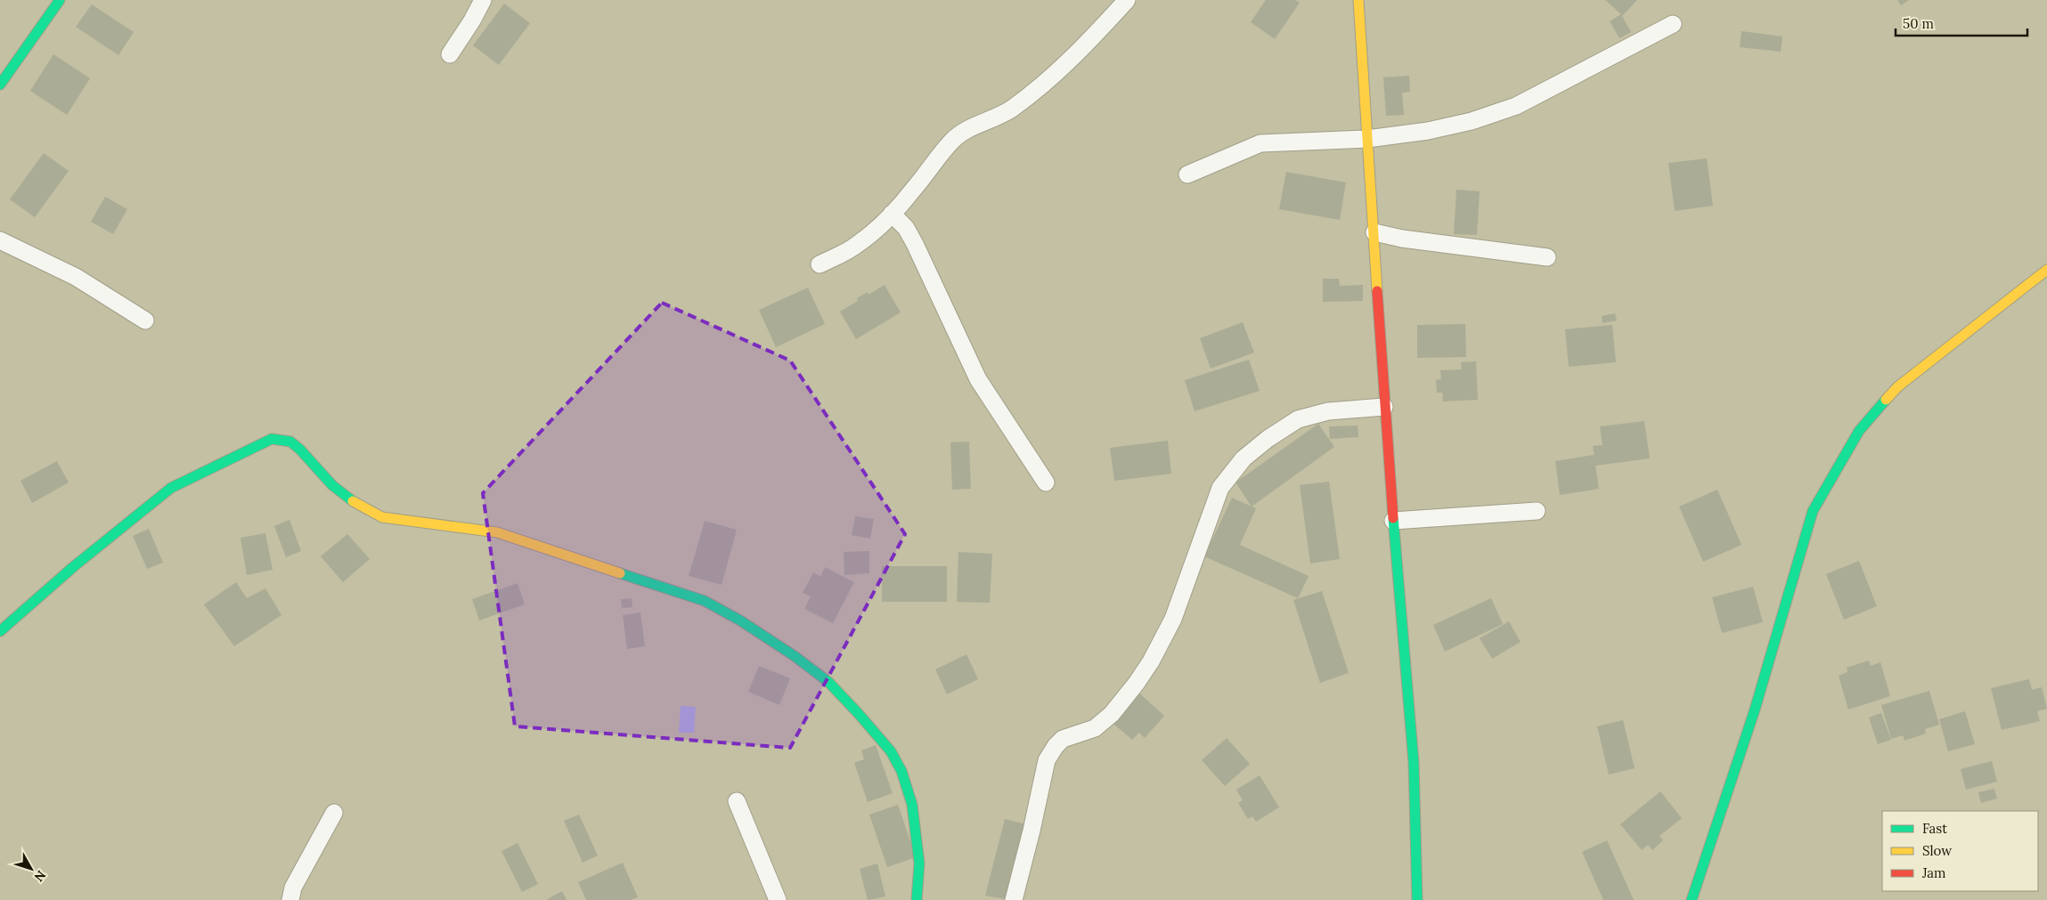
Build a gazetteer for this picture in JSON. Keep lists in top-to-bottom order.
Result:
{
  "legend": ["Fast", "Slow", "Jam"],
  "scale_bar": "50 m",
  "north": "bottom right"
}
